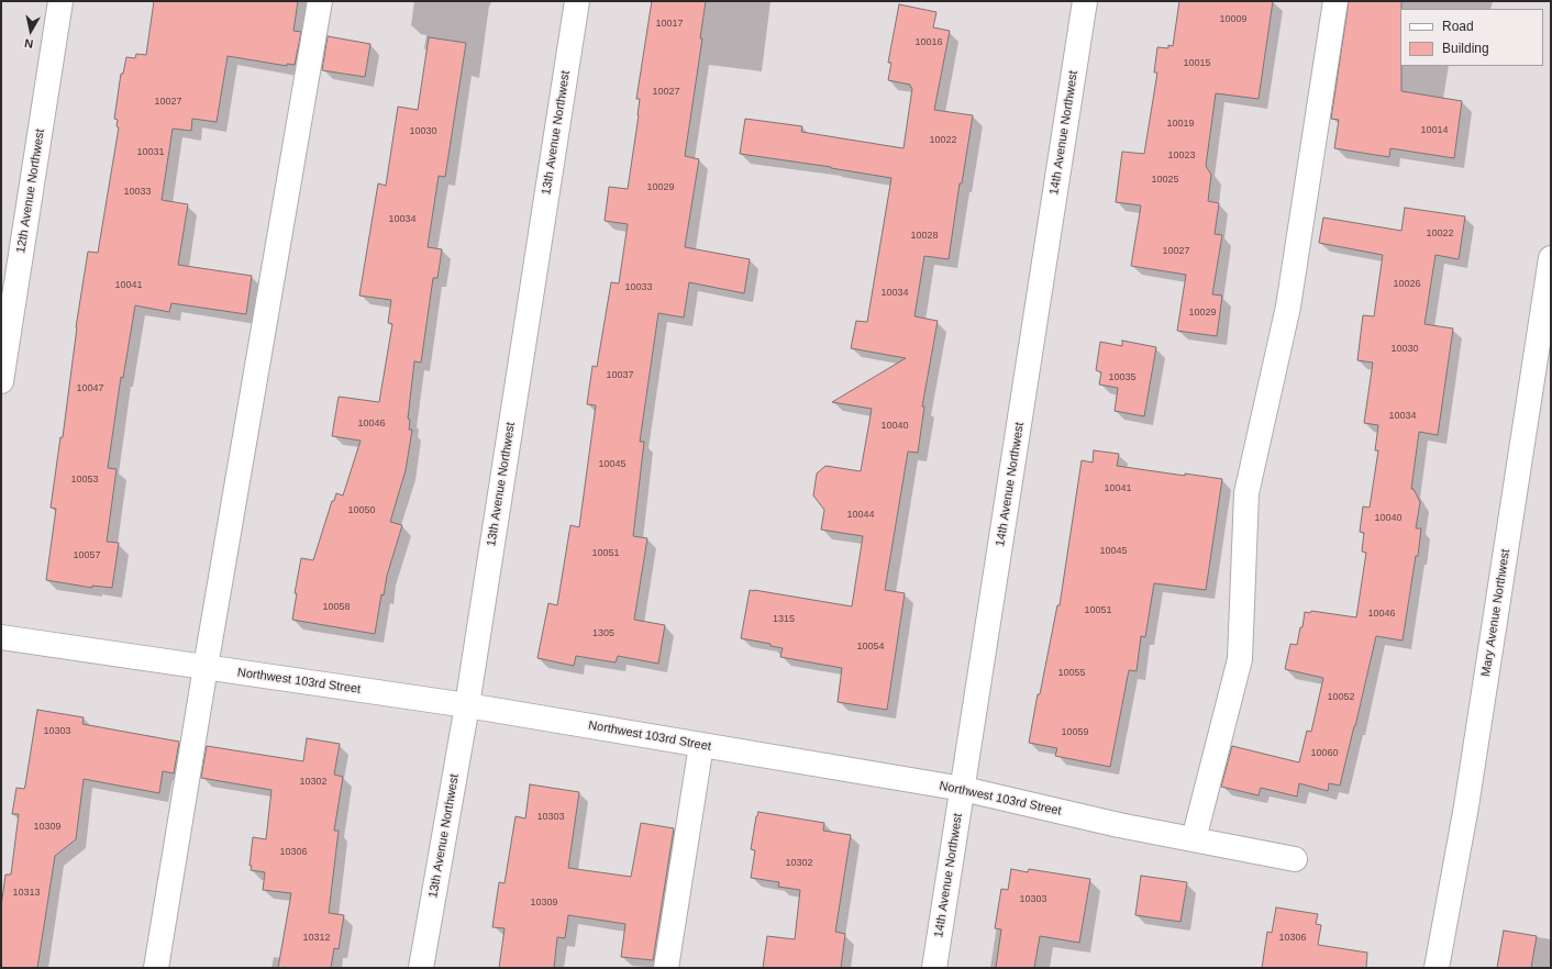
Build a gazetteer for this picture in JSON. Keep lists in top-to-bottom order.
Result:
{
  "streets": {
    "street": [
      "13th Avenue Northwest",
      "14th Avenue Northwest",
      "12th Avenue Northwest",
      "Mary Avenue Northwest",
      "Northwest 103rd Street"
    ]
  },
  "crossings": [
    ["13th Avenue Northwest", "Northwest 103rd Street"],
    ["14th Avenue Northwest", "Northwest 103rd Street"]
  ],
  "house_numbers": [
    "10009",
    "10017",
    "10016",
    "10015",
    "10027",
    "10027",
    "10019",
    "10014",
    "10030",
    "10022",
    "10031",
    "10023",
    "10025",
    "10029",
    "10033",
    "10034",
    "10022",
    "10028",
    "10027",
    "10026",
    "10041",
    "10033",
    "10034",
    "10029",
    "10030",
    "10037",
    "10035",
    "10047",
    "10034",
    "10046",
    "10040",
    "10045",
    "10053",
    "10041",
    "10050",
    "10044",
    "10040",
    "10045",
    "10051",
    "10057",
    "10058",
    "10051",
    "10046",
    "1315",
    "1305",
    "10054",
    "10055",
    "10052",
    "10303",
    "10059",
    "10060",
    "10302",
    "10303",
    "10309",
    "10306",
    "10302",
    "10313",
    "10303",
    "10309",
    "10312",
    "10306"
  ],
  "legend": ["Road", "Building"],
  "north": "bottom"
}
